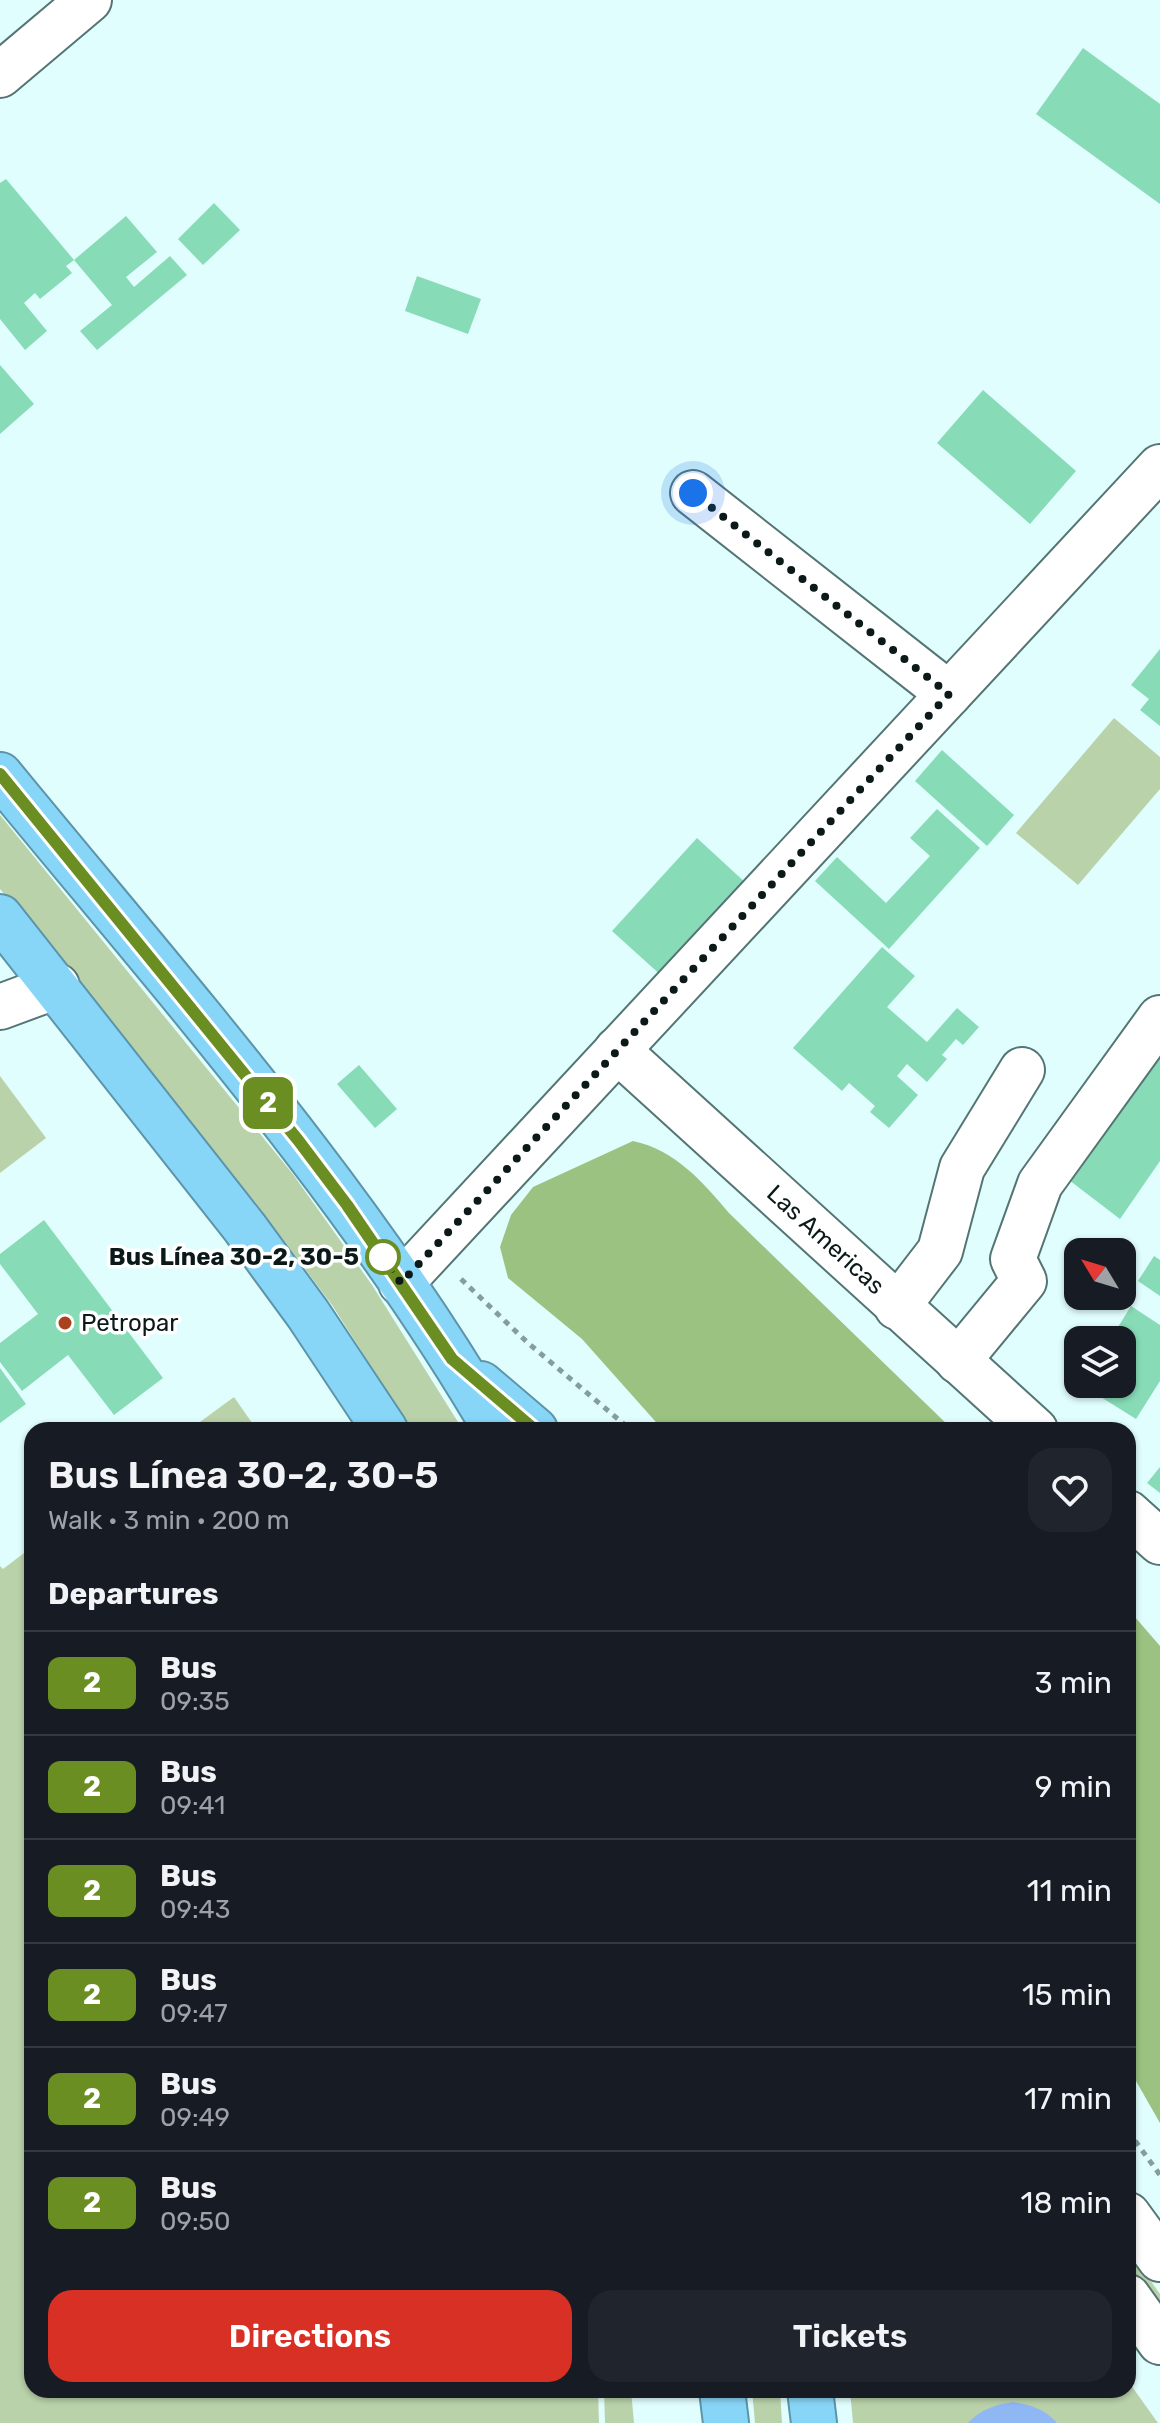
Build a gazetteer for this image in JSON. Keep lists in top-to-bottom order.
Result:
{
  "streets": {
    "street": ["Las Americas"]
  },
  "places": ["Bus Línea 30-2, 30-5", "Petropar"],
  "lines": ["bus line 2"],
  "north": "top left",
  "page": {
    "on_map": "2",
    "heading": [
      ["Bus Línea 30-2, 30-5", "Walk · 3 min · 200 m"],
      "Departures"
    ],
    "list": [
      {
        "mark": "2",
        "name": "Bus",
        "note": "09:35",
        "value": "3 min"
      },
      {
        "mark": "2",
        "name": "Bus",
        "note": "09:41",
        "value": "9 min"
      },
      {
        "mark": "2",
        "name": "Bus",
        "note": "09:43",
        "value": "11 min"
      },
      {
        "mark": "2",
        "name": "Bus",
        "note": "09:47",
        "value": "15 min"
      },
      {
        "mark": "2",
        "name": "Bus",
        "note": "09:49",
        "value": "17 min"
      },
      {
        "mark": "2",
        "name": "Bus",
        "note": "09:50",
        "value": "18 min"
      }
    ],
    "buttons": ["Directions", "Tickets"]
  }
}
